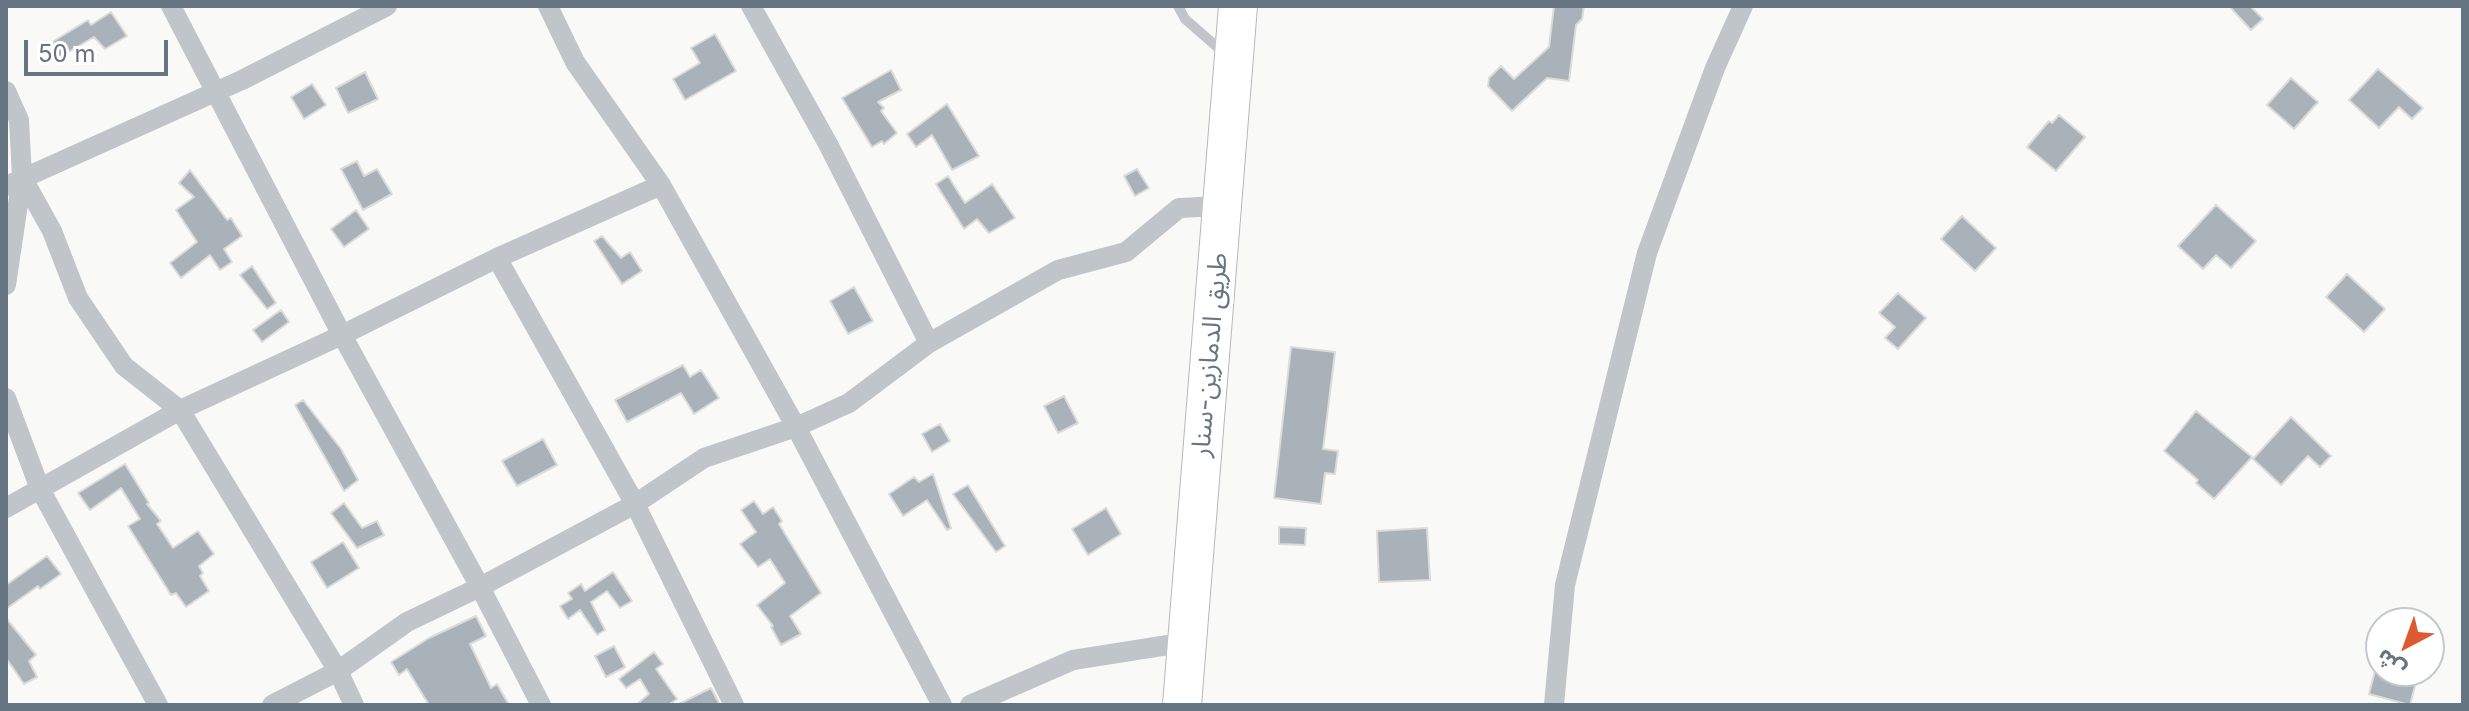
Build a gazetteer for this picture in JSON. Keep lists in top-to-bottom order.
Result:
{
  "streets": {
    "highway": ["طريق الدمازين-سنار"]
  },
  "scale_bar": "50 m",
  "north": "bottom left"
}
